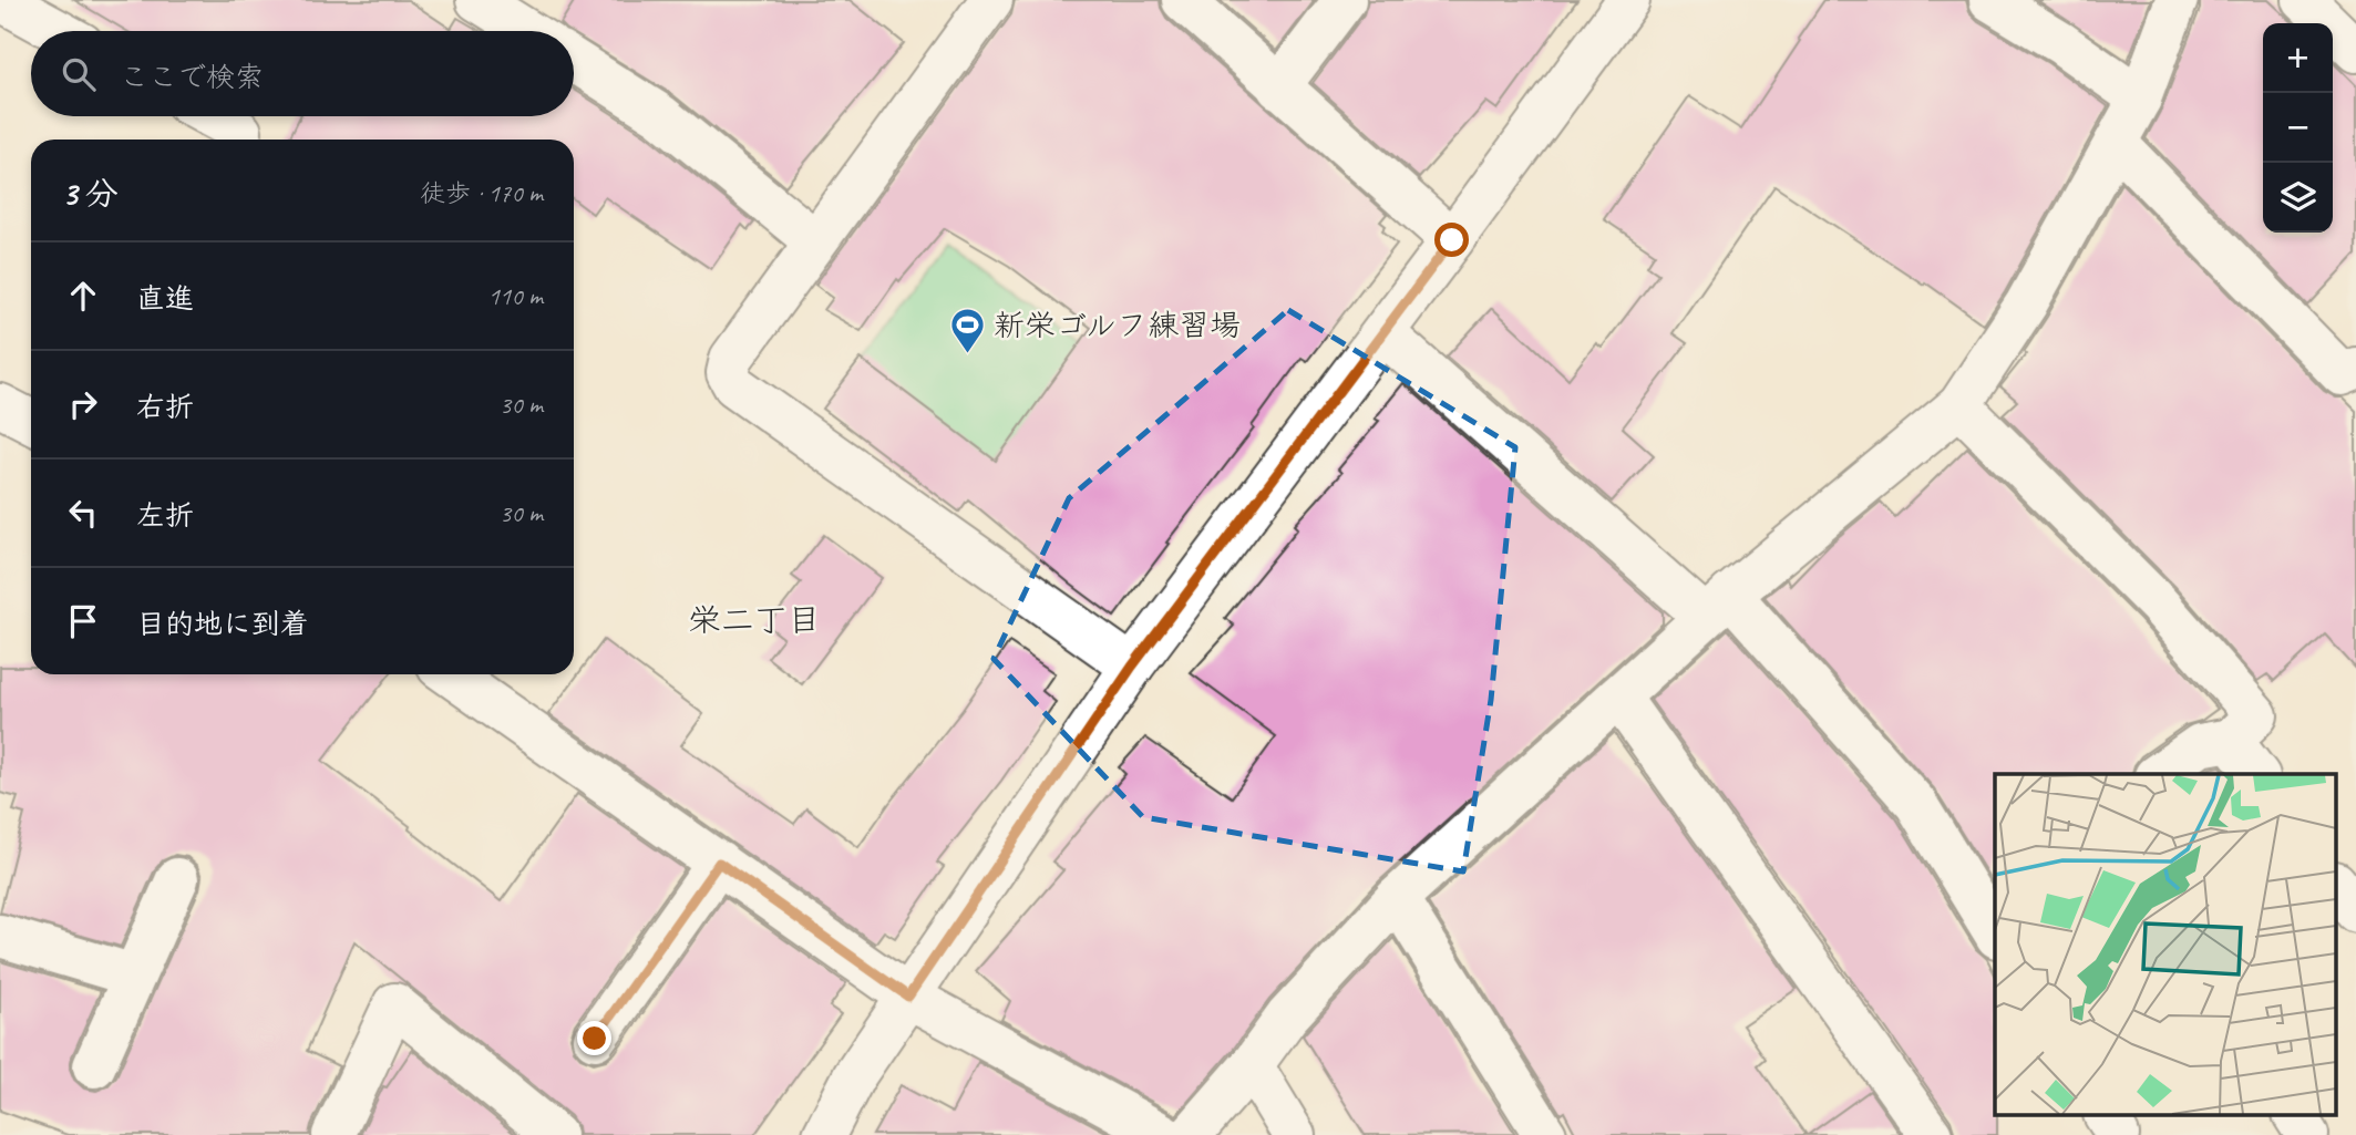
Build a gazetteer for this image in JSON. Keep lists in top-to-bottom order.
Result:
{
  "districts": ["栄二丁目"],
  "places": {
    "sports": ["新栄ゴルフ練習場"]
  },
  "page": {
    "map_buttons": ["+", "−"],
    "search": "ここで検索",
    "heading": ["3 分", "徒歩 · 170 m"],
    "list": [
      ["直進", "110 m"],
      ["右折", "30 m"],
      ["左折", "30 m"],
      "目的地に到着"
    ]
  }
}
